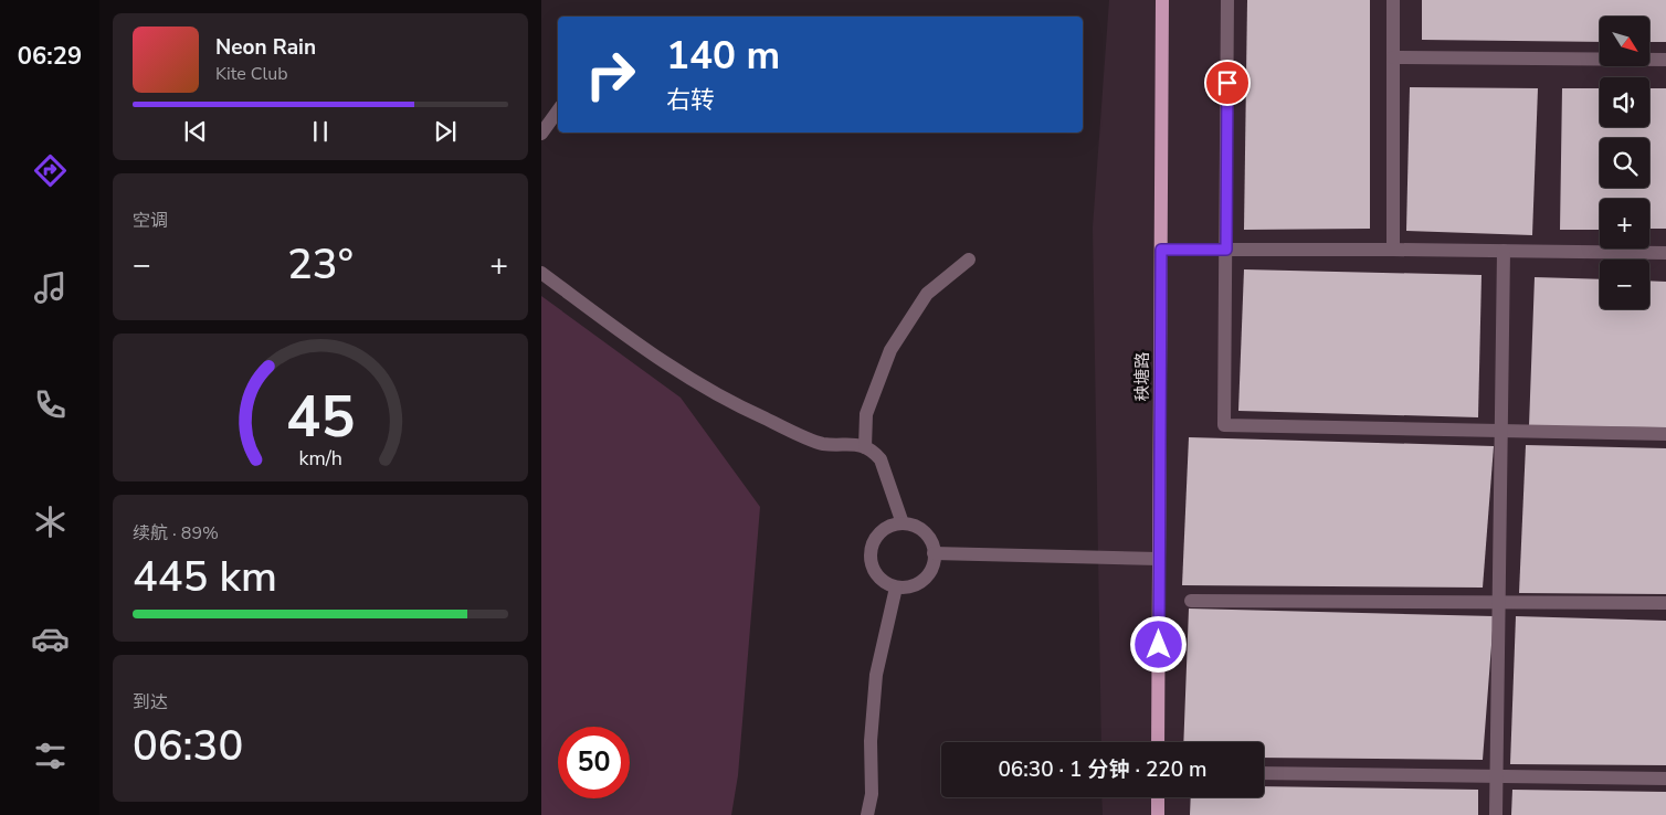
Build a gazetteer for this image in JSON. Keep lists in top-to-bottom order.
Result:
{
  "streets": {
    "main road": ["秧塘路"]
  },
  "north": "bottom right",
  "page": {
    "tabs": "06:29",
    "map_buttons": ["+", "−"],
    "turn": ["140 m", "右转"],
    "song": ["Neon Rain", "Kite Club"],
    "tile": [
      "空调",
      ["续航 · 89%", "445 km"],
      ["到达", "06:30"]
    ],
    "heat": ["−", "23°", "+"],
    "limit": "50",
    "trip": "06:30 · 1 分钟 · 220 m",
    "gauge": ["45", "km/h"]
  }
}
